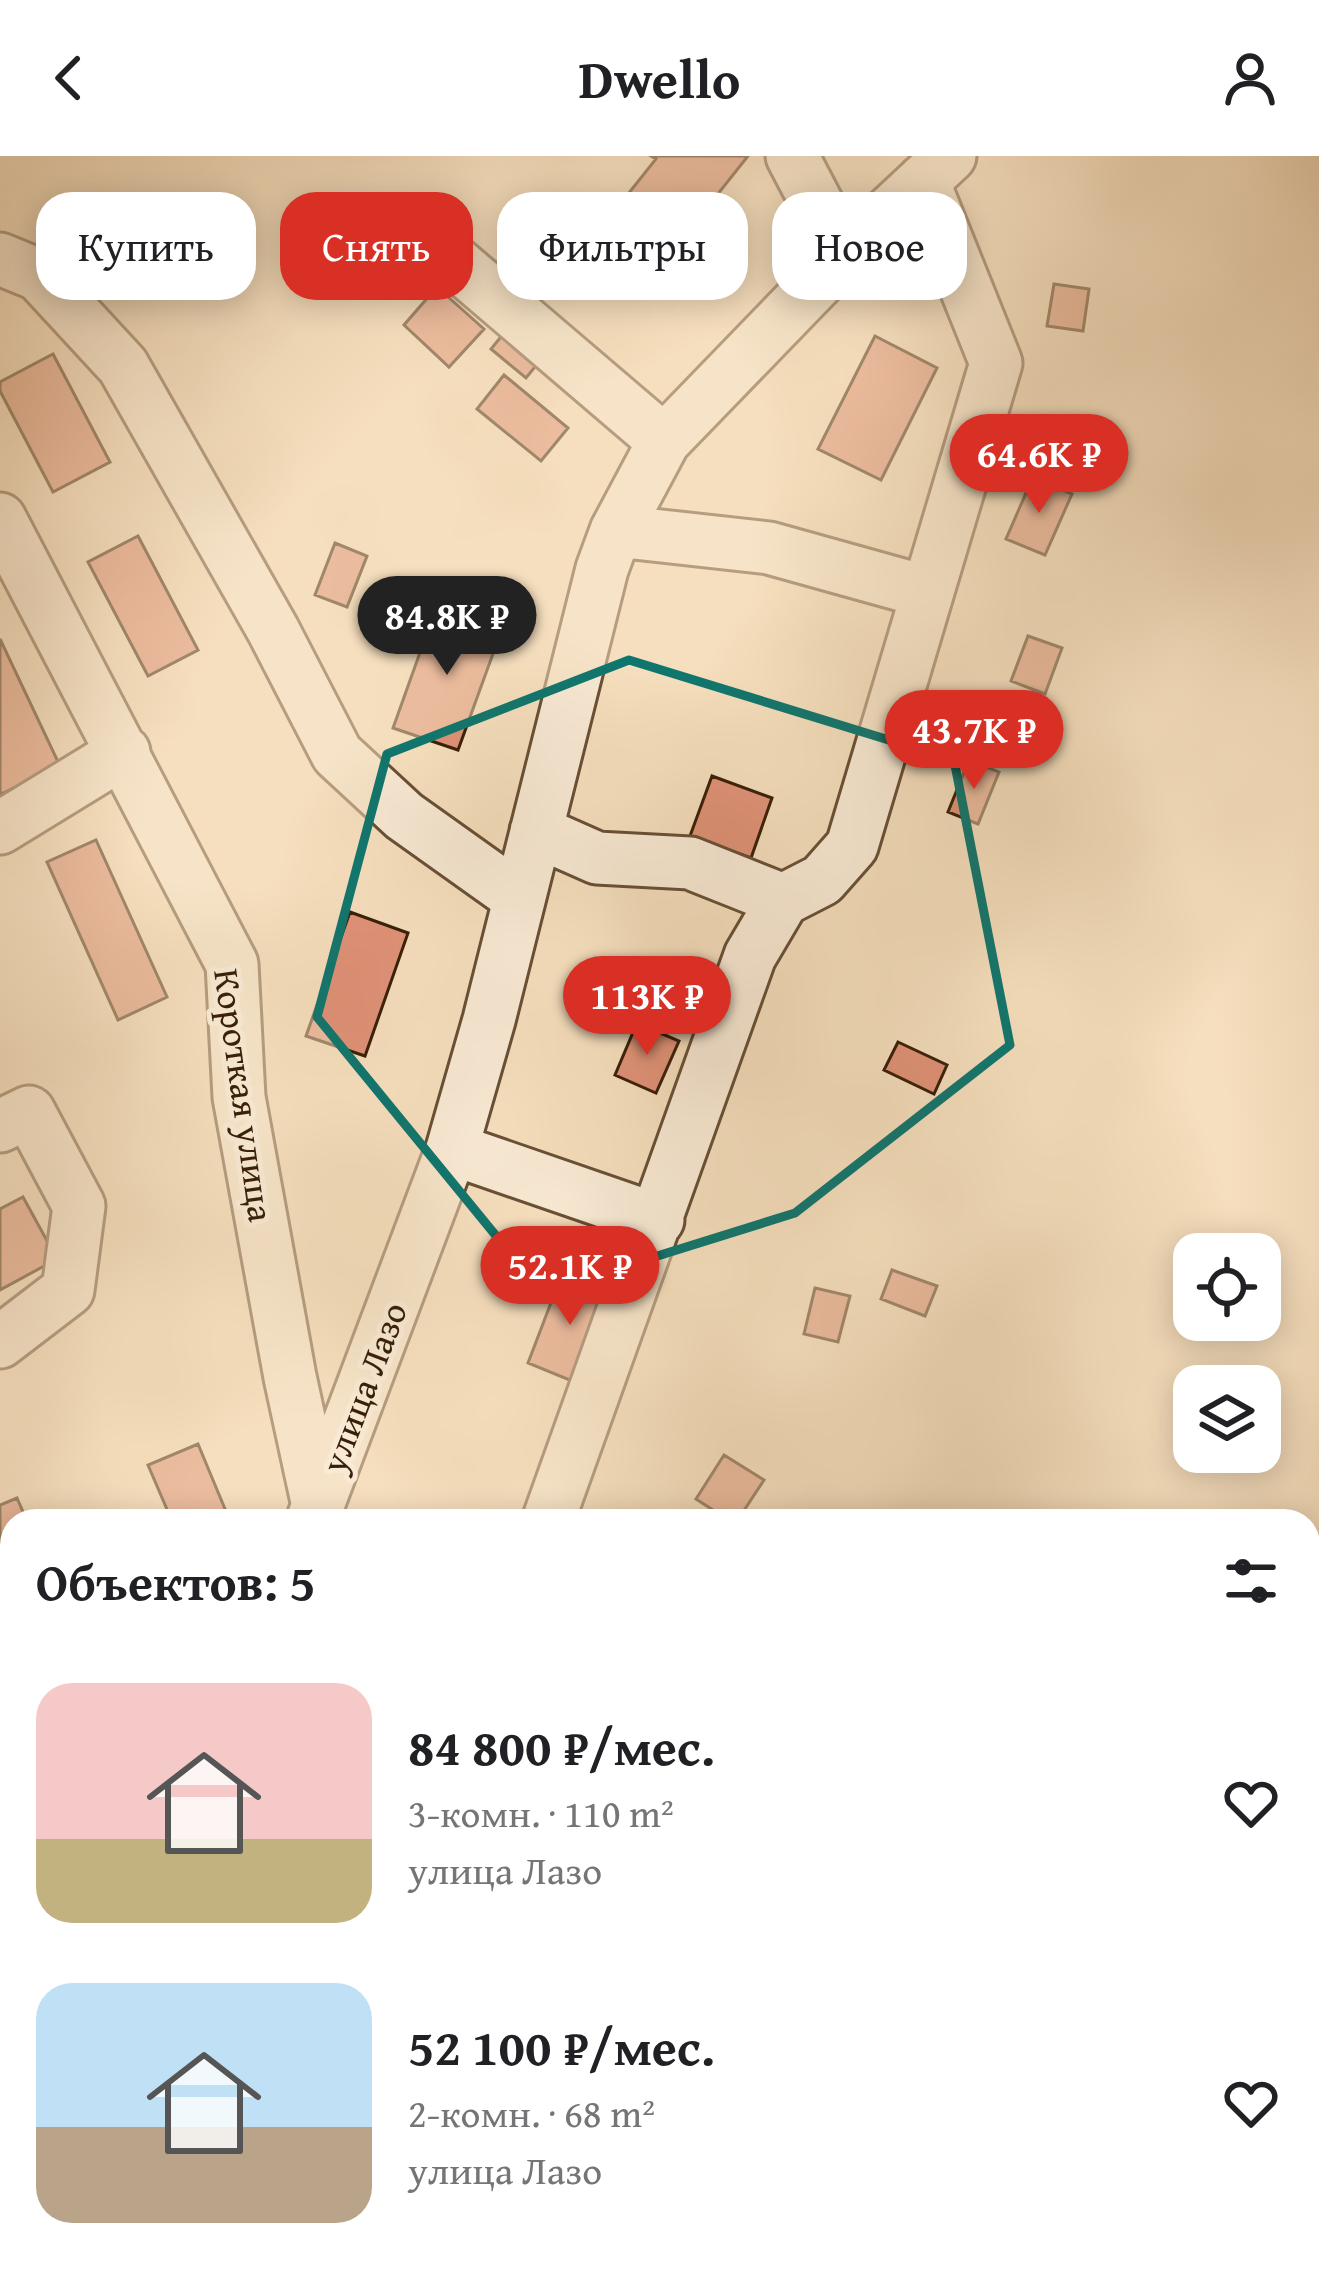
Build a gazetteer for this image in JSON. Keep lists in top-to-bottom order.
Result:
{
  "streets": {
    "street": ["Короткая улица", "улица Лазо"]
  },
  "page": {
    "header": "Dwello",
    "chip": [
      "Купить",
      "Снять",
      "Фильтры",
      "Новое"
    ],
    "price": [
      "64.6K ₽",
      "84.8K ₽",
      "43.7K ₽",
      "113K ₽",
      "52.1K ₽"
    ],
    "heading": "Объектов: 5",
    "list": [
      {
        "name": "84 800 ₽/мес.",
        "note": "3-комн. · 110 m² · улица Лазо"
      },
      {
        "name": "52 100 ₽/мес.",
        "note": "2-комн. · 68 m² · улица Лазо"
      }
    ]
  }
}
